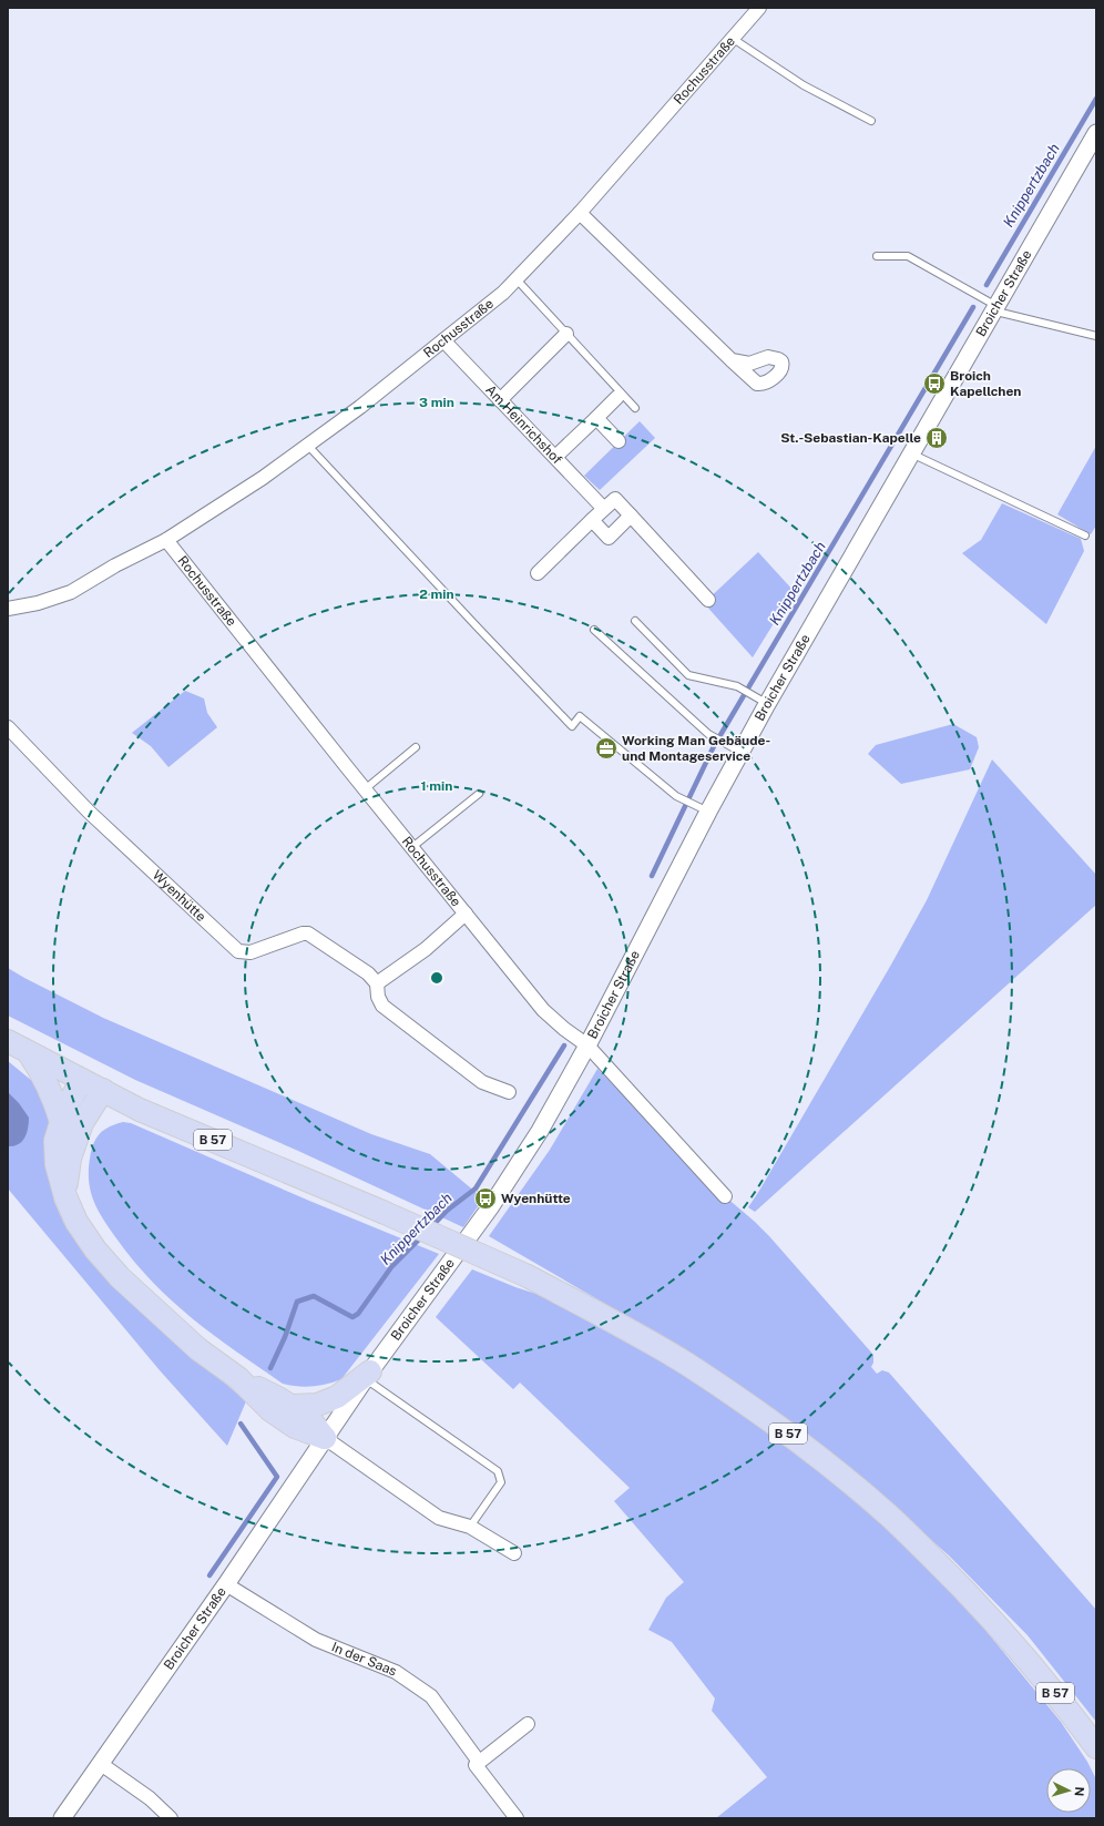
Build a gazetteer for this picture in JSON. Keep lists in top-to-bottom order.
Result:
{
  "streets": {
    "main road": ["B 57"],
    "street": [
      "Rochusstraße",
      "Broicher Straße",
      "Am Heinrichshof",
      "Wyenhütte",
      "In der Saas"
    ]
  },
  "crossings": [
    ["Rochusstraße", "Broicher Straße"],
    ["Rochusstraße", "Am Heinrichshof"],
    ["Broicher Straße", "In der Saas"]
  ],
  "water": ["Knippertzbach"],
  "places": {
    "bus stop": ["Broich Kapellchen", "Wyenhütte"],
    "building": ["St.-Sebastian-Kapelle"],
    "office": ["Working Man Gebäude- und Montageservice"]
  },
  "north": "right",
  "rings": ["3 min", "2 min", "1 min"]
}
